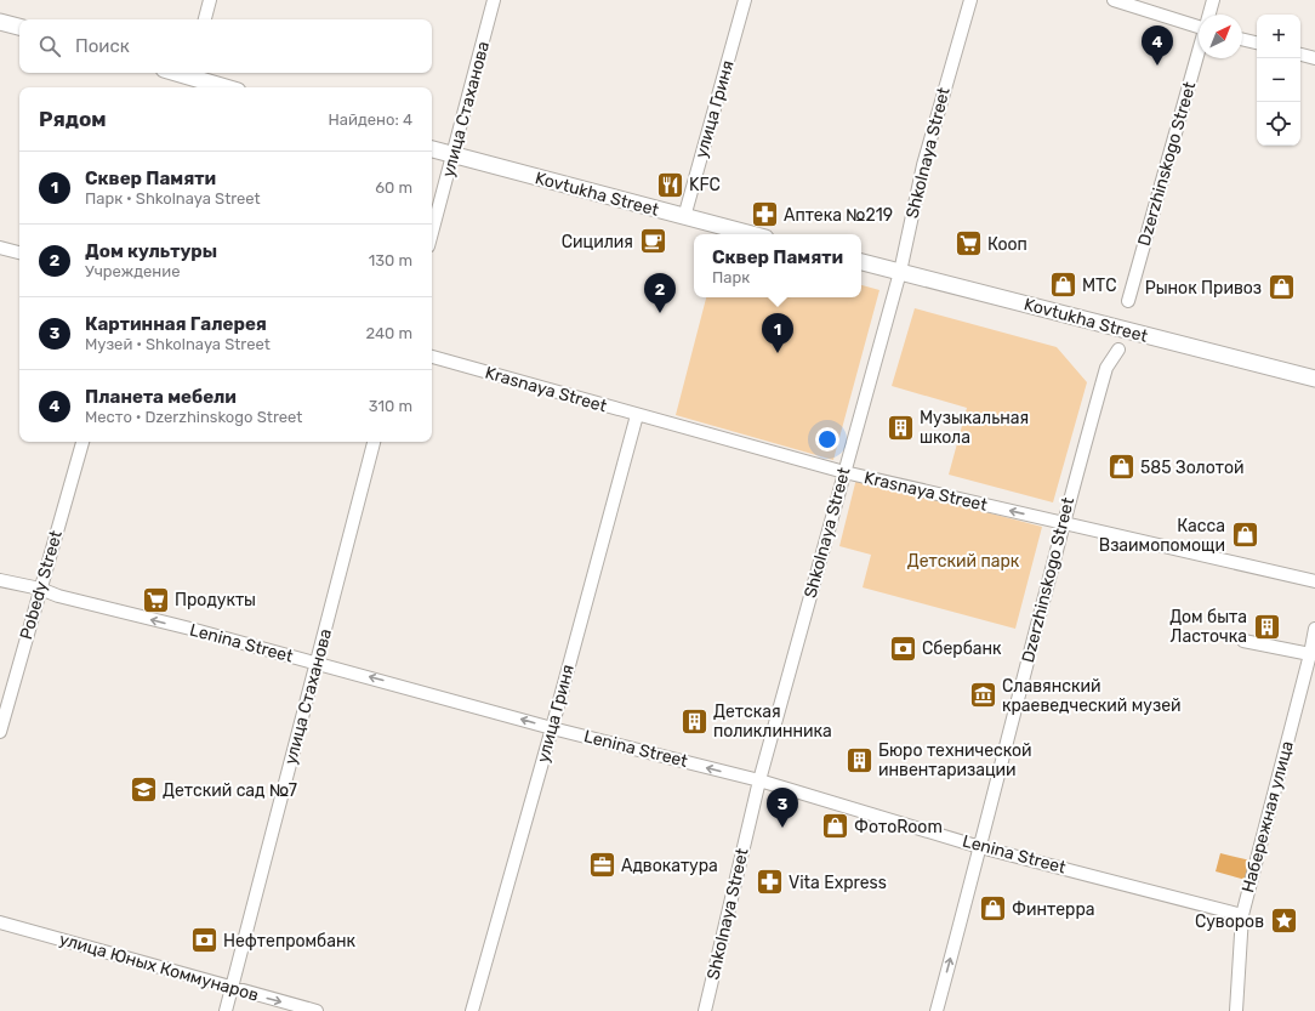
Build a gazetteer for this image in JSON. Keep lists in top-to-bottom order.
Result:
{
  "streets": {
    "main road": ["Kovtukha Street"],
    "street": [
      "улица Стаханова",
      "улица Гриня",
      "Shkolnaya Street",
      "Dzerzhinskogo Street",
      "Krasnaya Street",
      "Pobedy Street",
      "Lenina Street",
      "Набережная улица",
      "улица Юных Коммунаров"
    ]
  },
  "crossings": [
    ["улица Стаханова", "Kovtukha Street"],
    ["улица Стаханова", "Lenina Street"],
    ["улица Стаханова", "улица Юных Коммунаров"],
    ["улица Гриня", "Kovtukha Street"],
    ["улица Гриня", "Krasnaya Street"],
    ["улица Гриня", "Lenina Street"],
    ["Shkolnaya Street", "Kovtukha Street"],
    ["Shkolnaya Street", "Krasnaya Street"],
    ["Shkolnaya Street", "Lenina Street"],
    ["Dzerzhinskogo Street", "Krasnaya Street"],
    ["Dzerzhinskogo Street", "Lenina Street"],
    ["Pobedy Street", "Lenina Street"],
    ["Lenina Street", "Набережная улица"]
  ],
  "one_way": ["Lenina Street"],
  "parks": ["Детский парк"],
  "places": {
    "restaurant": ["KFC"],
    "pharmacy": ["Аптека №219", "Vita Express"],
    "cafe": ["Сицилия"],
    "supermarket": ["Кооп", "Продукты"],
    "shop": [
      "МТС",
      "Рынок Привоз",
      "585 Золотой",
      "Касса Взаимопомощи",
      "ФотоRoom",
      "Финтерра"
    ],
    "building": [
      "Музыкальная школа",
      "Дом быта Ласточка",
      "Детская поликлинника",
      "Бюро технической инвентаризации"
    ],
    "bank": ["Сбербанк", "Нефтепромбанк"],
    "museum": ["Славянский краеведческий музей"],
    "school or university": ["Детский сад №7"],
    "office": ["Адвокатура"],
    "place": ["Суворов"]
  },
  "north": "top right",
  "page": {
    "map_buttons": ["+", "−"],
    "search": "Поиск",
    "pins": [
      "4",
      "2",
      "1",
      "3"
    ],
    "heading": ["Рядом", "Найдено: 4"],
    "list": [
      {
        "mark": "1",
        "name": "Сквер Памяти",
        "note": "Парк · Shkolnaya Street",
        "value": "60 m"
      },
      {
        "mark": "2",
        "name": "Дом культуры",
        "note": "Учреждение",
        "value": "130 m"
      },
      {
        "mark": "3",
        "name": "Картинная Галерея",
        "note": "Музей · Shkolnaya Street",
        "value": "240 m"
      },
      {
        "mark": "4",
        "name": "Планета мебели",
        "note": "Место · Dzerzhinskogo Street",
        "value": "310 m"
      }
    ],
    "popup": ["Сквер Памяти", "Парк"]
  }
}
